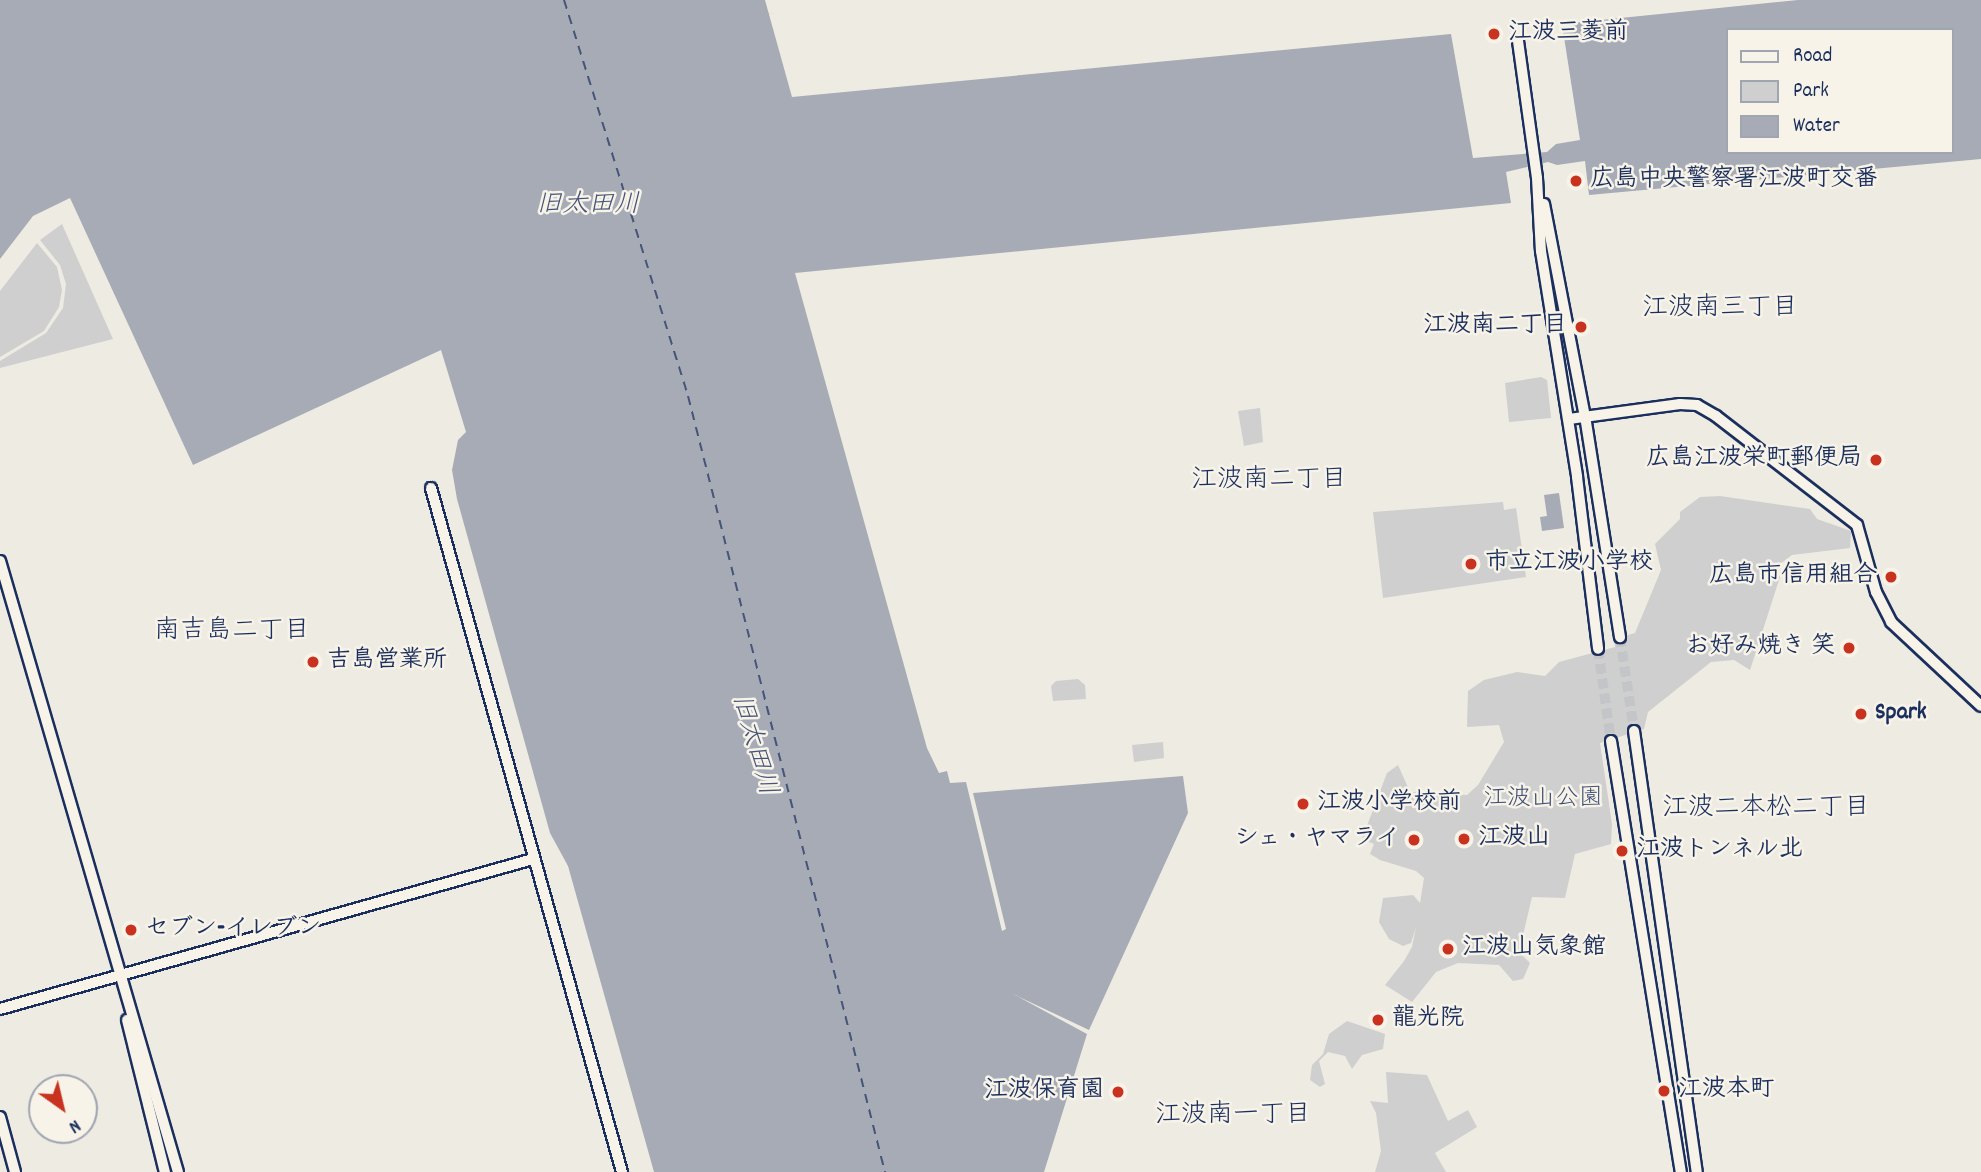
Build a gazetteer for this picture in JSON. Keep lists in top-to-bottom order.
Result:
{
  "districts": [
    "江波南三丁目",
    "江波南二丁目",
    "南吉島二丁目",
    "江波二本松二丁目",
    "江波南一丁目"
  ],
  "water": ["旧太田川"],
  "parks": ["江波山公園"],
  "places": [
    "江波三菱前",
    "広島中央警察署江波町交番",
    "江波南二丁目",
    "広島江波栄町郵便局",
    "市立江波小学校",
    "広島市信用組合",
    "お好み焼き 笑",
    "吉島営業所",
    "Spark",
    "江波小学校前",
    "江波山",
    "シェ・ヤマライ",
    "江波トンネル北",
    "セブン-イレブン",
    "江波山気象館",
    "龍光院",
    "江波本町",
    "江波保育園"
  ],
  "legend": ["Road", "Park", "Water"],
  "north": "bottom right"
}
